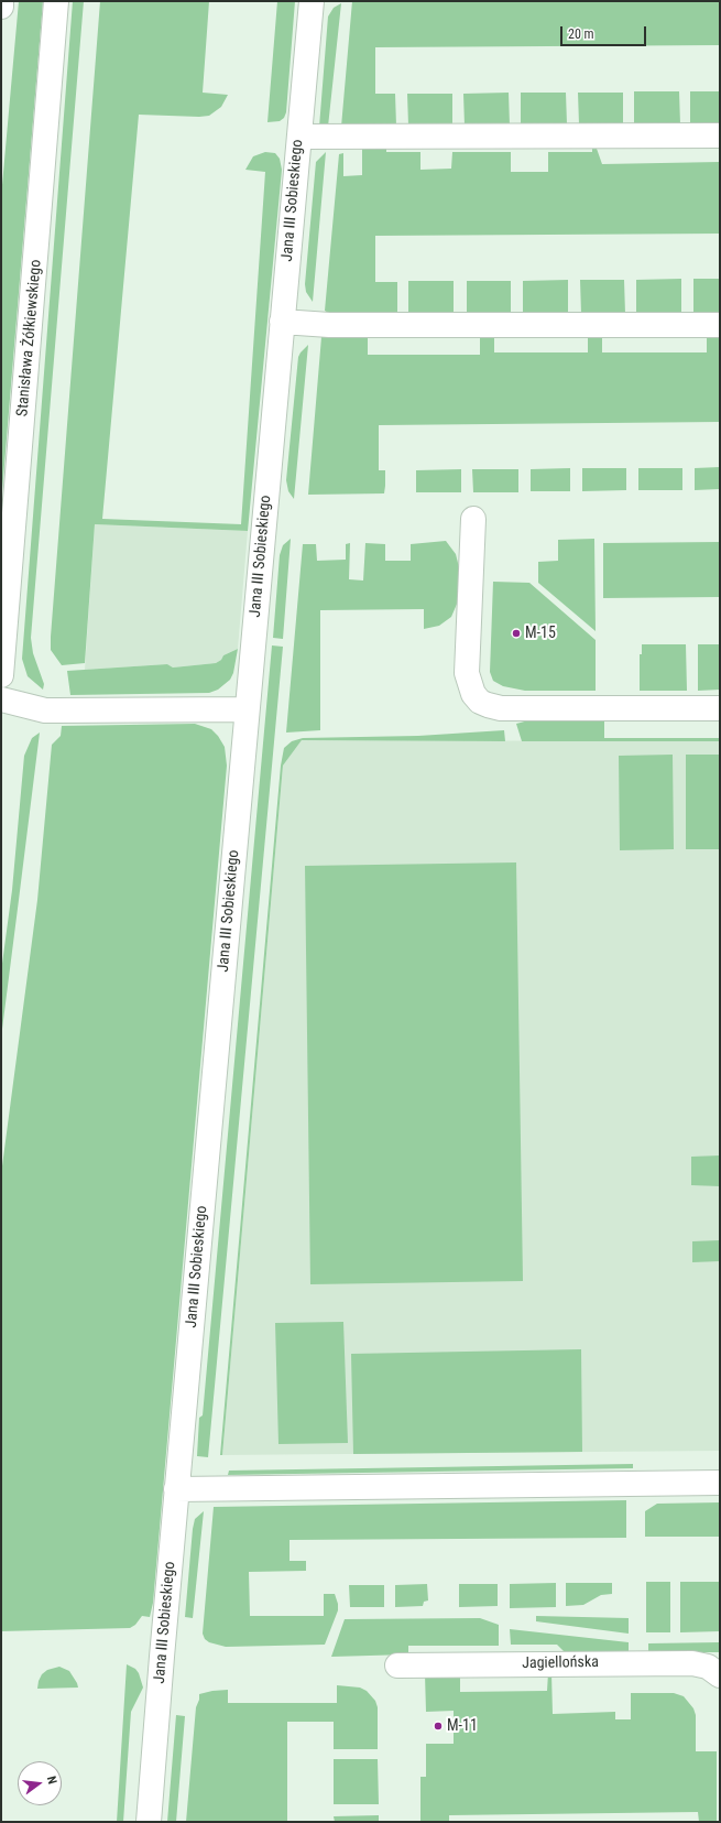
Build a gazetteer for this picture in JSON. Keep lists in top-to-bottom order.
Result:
{
  "streets": {
    "street": ["Jana III Sobieskiego", "Stanisława Żółkiewskiego", "Jagiellońska"]
  },
  "places": ["M-15", "M-11"],
  "scale_bar": "20 m",
  "north": "right"
}
